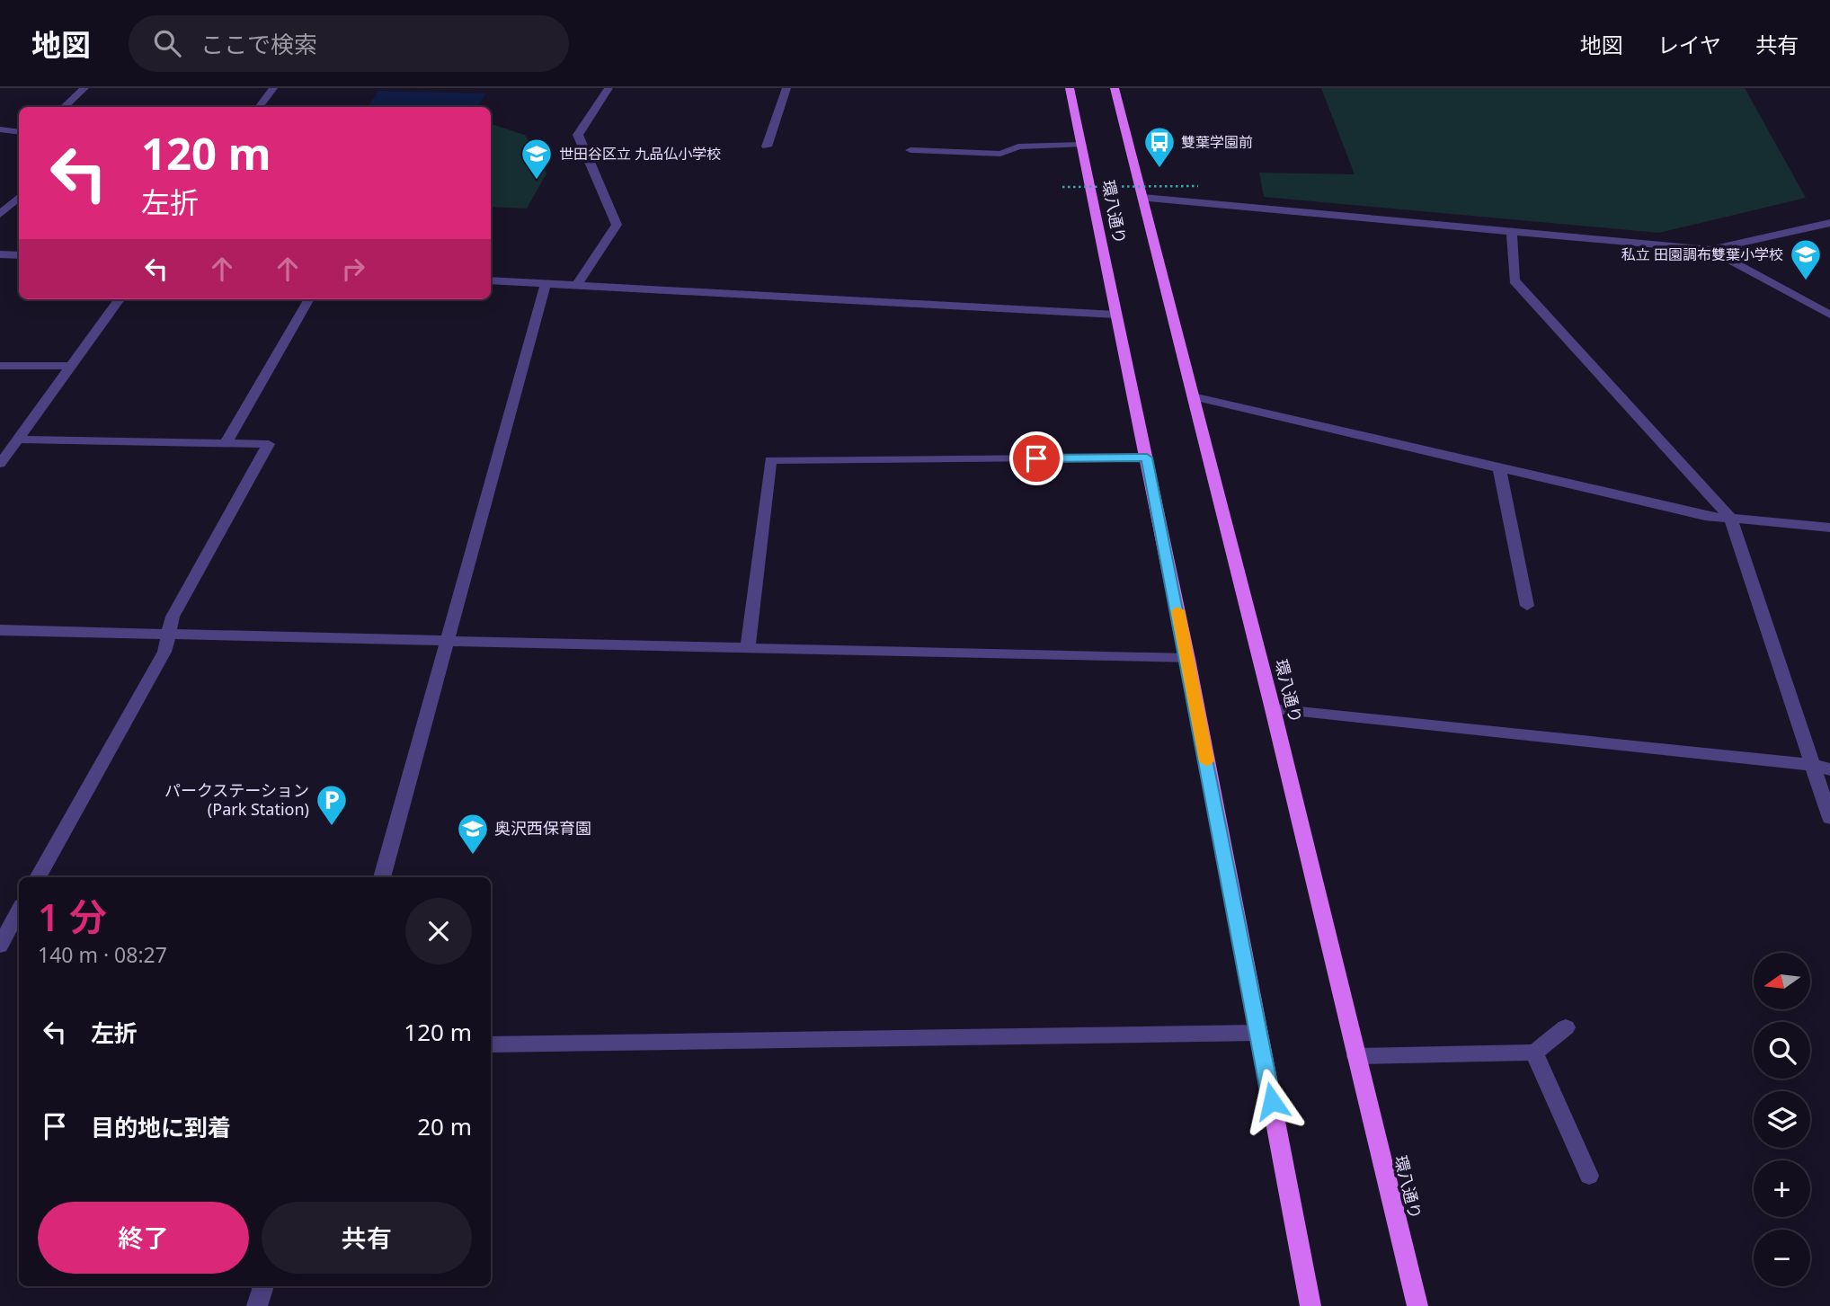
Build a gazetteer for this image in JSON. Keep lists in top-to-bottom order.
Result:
{
  "streets": {
    "main road": ["環八通り"]
  },
  "places": {
    "bus stop": ["雙葉学園前"],
    "school or university": ["世田谷区立 九品仏小学校", "私立 田園調布雙葉小学校", "奥沢西保育園"],
    "parking": ["パークステーション (Park Station)"]
  },
  "north": "left",
  "page": {
    "header": "地図",
    "search": "ここで検索",
    "nav": ["地図", "レイヤ", "共有"],
    "turn": ["120 m", "左折"],
    "heading": ["1 分", "140 m · 08:27"],
    "map_buttons": ["+", "−"],
    "list": [
      {
        "name": "左折",
        "value": "120 m"
      },
      {
        "name": "目的地に到着",
        "value": "20 m"
      }
    ],
    "buttons": ["終了", "共有"]
  }
}
